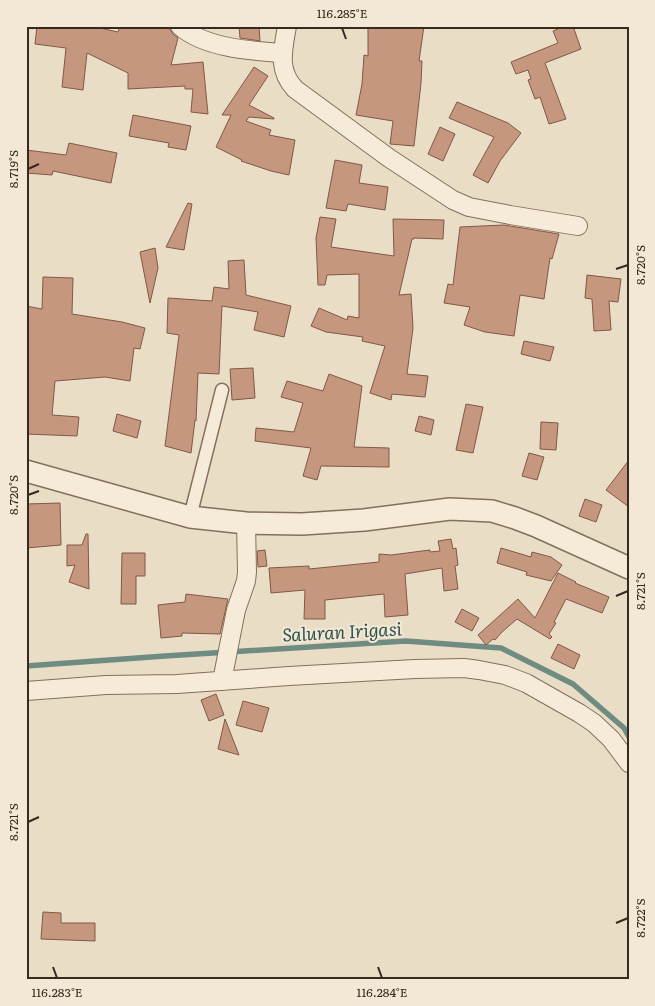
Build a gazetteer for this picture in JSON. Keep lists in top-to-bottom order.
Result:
{
  "water": ["Saluran Irigasi"],
  "coordinates": [
    "116.285°E",
    "8.719°S",
    "8.720°S",
    "8.721°S",
    "8.722°S",
    "116.283°E",
    "116.284°E"
  ]
}
